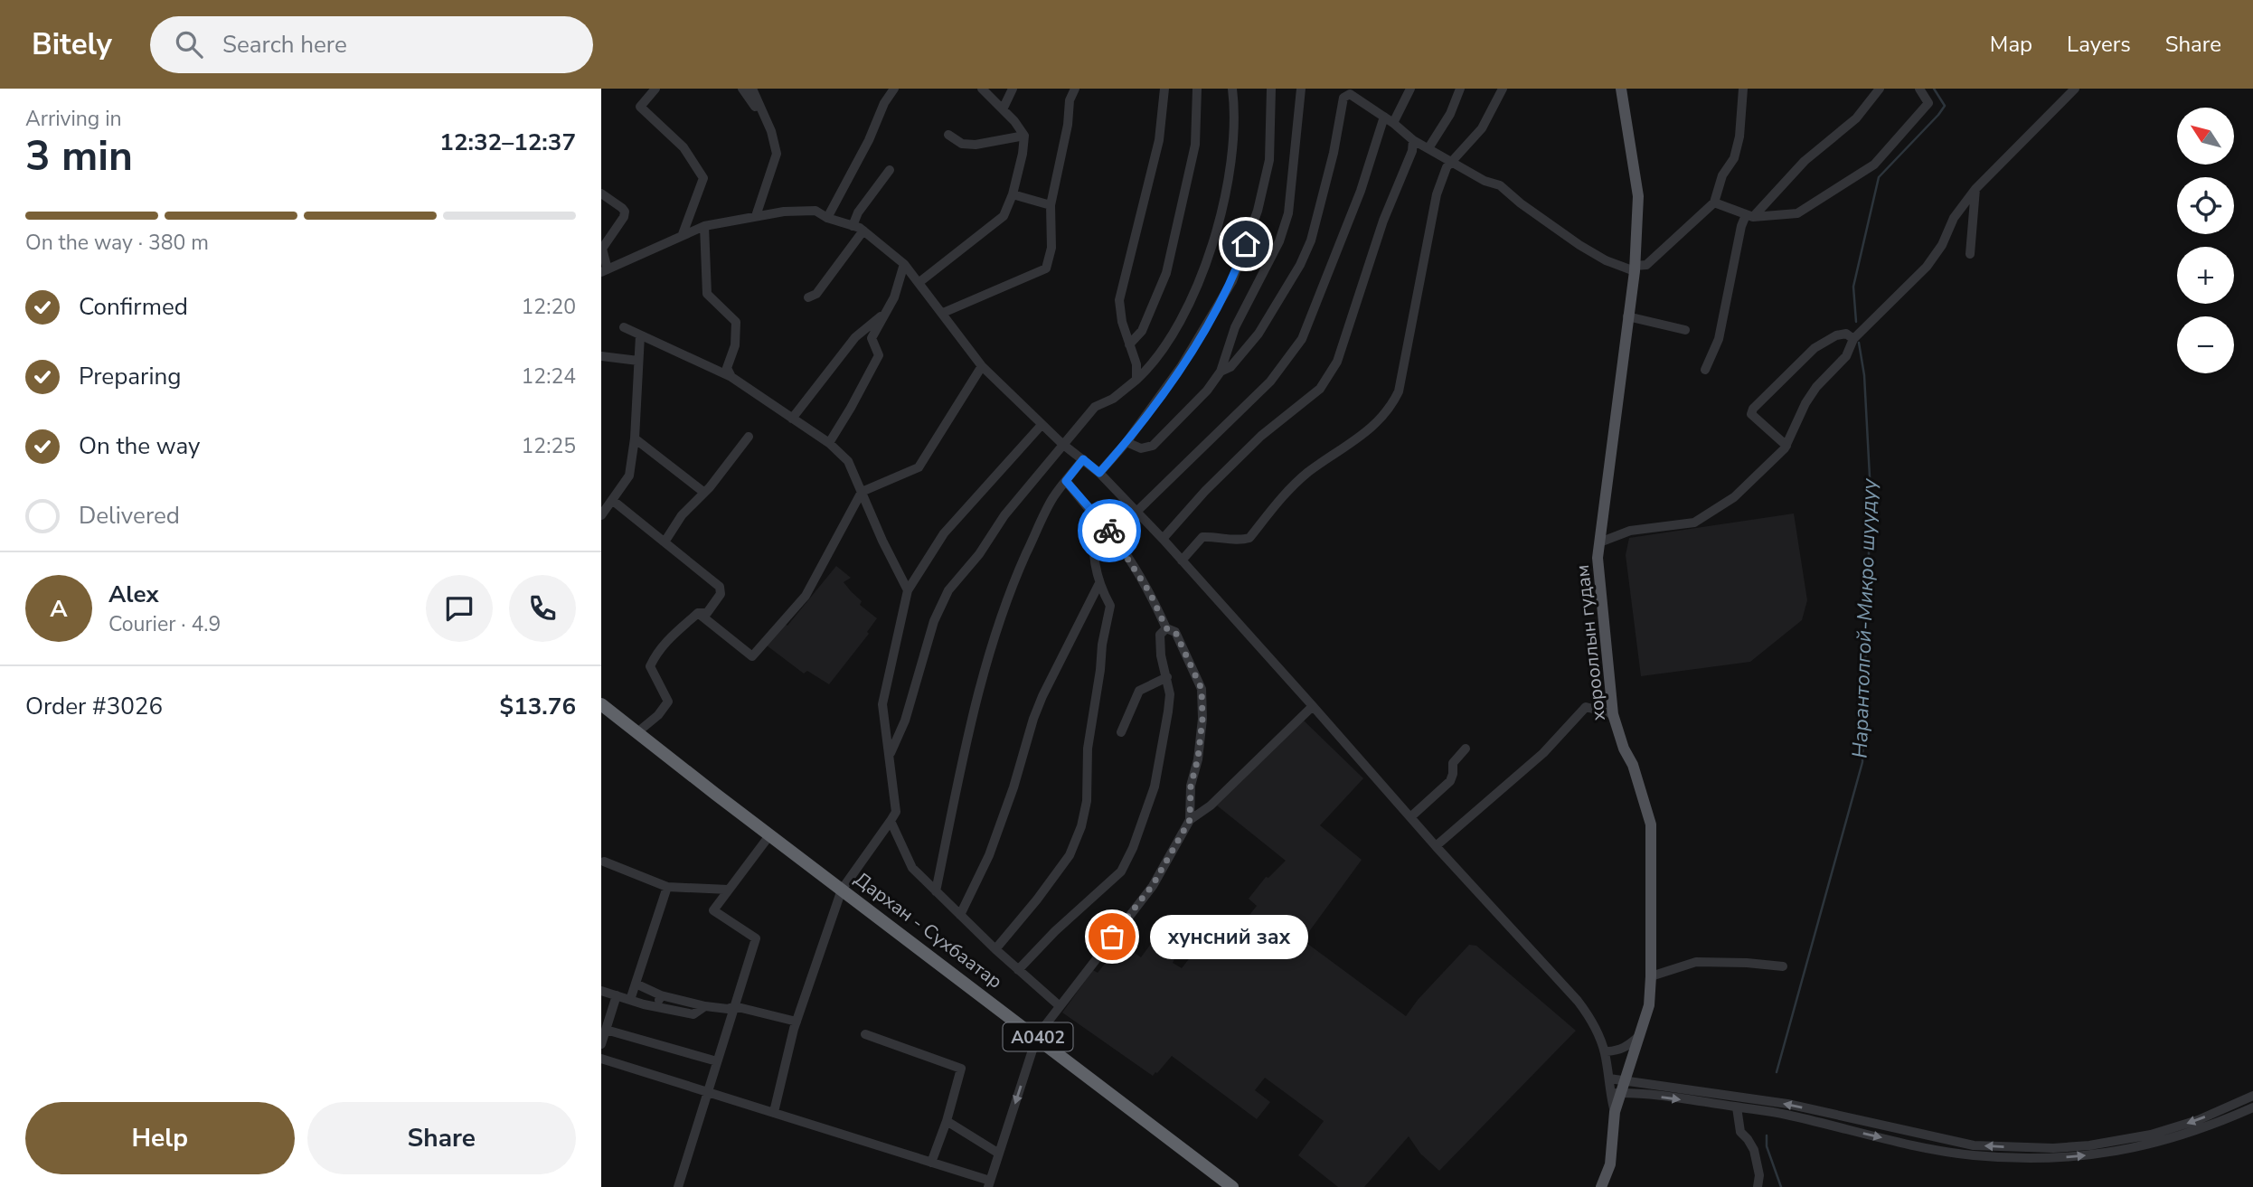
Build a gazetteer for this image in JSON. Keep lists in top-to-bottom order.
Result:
{
  "streets": {
    "highway": ["Дархан - Сүхбаатар", "A0402"],
    "main road": ["хорооллын гудам"]
  },
  "water": ["Нарантолгой-Микро шуудуу"],
  "places": ["хунсний зах"],
  "north": "top left",
  "page": {
    "header": "Bitely",
    "search": "Search here",
    "nav": ["Map", "Layers", "Share"],
    "heading": ["3 min", "Arriving in", "12:32–12:37"],
    "panel": [
      "Alex",
      "Courier · 4.9",
      "Order #3026",
      "$13.76"
    ],
    "map_buttons": ["+", "−"],
    "bar": "On the way · 380 m",
    "list": [
      ["Confirmed", "12:20"],
      ["Preparing", "12:24"],
      ["On the way", "12:25"],
      "Delivered"
    ],
    "round": "A",
    "bubble": "хунсний зах",
    "buttons": ["Help", "Share"]
  }
}
